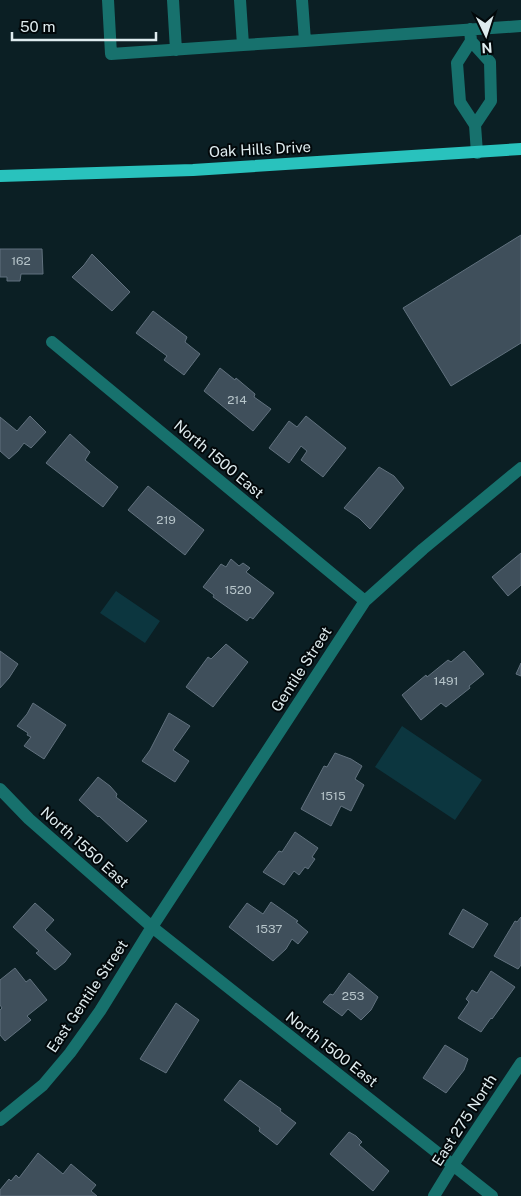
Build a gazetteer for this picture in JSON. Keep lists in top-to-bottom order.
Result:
{
  "streets": {
    "main road": ["Oak Hills Drive"],
    "street": [
      "North 1500 East",
      "Gentile Street",
      "North 1550 East",
      "East Gentile Street",
      "East 275 North"
    ]
  },
  "crossings": [
    ["North 1500 East", "Gentile Street"],
    ["North 1500 East", "North 1550 East"],
    ["North 1500 East", "East Gentile Street"],
    ["North 1500 East", "East 275 North"],
    ["Gentile Street", "North 1550 East"],
    ["Gentile Street", "East Gentile Street"],
    ["North 1550 East", "East Gentile Street"]
  ],
  "house_numbers": [
    "162",
    "214",
    "219",
    "1520",
    "1491",
    "1515",
    "1537",
    "253"
  ],
  "scale_bar": "50 m",
  "north": "bottom"
}
